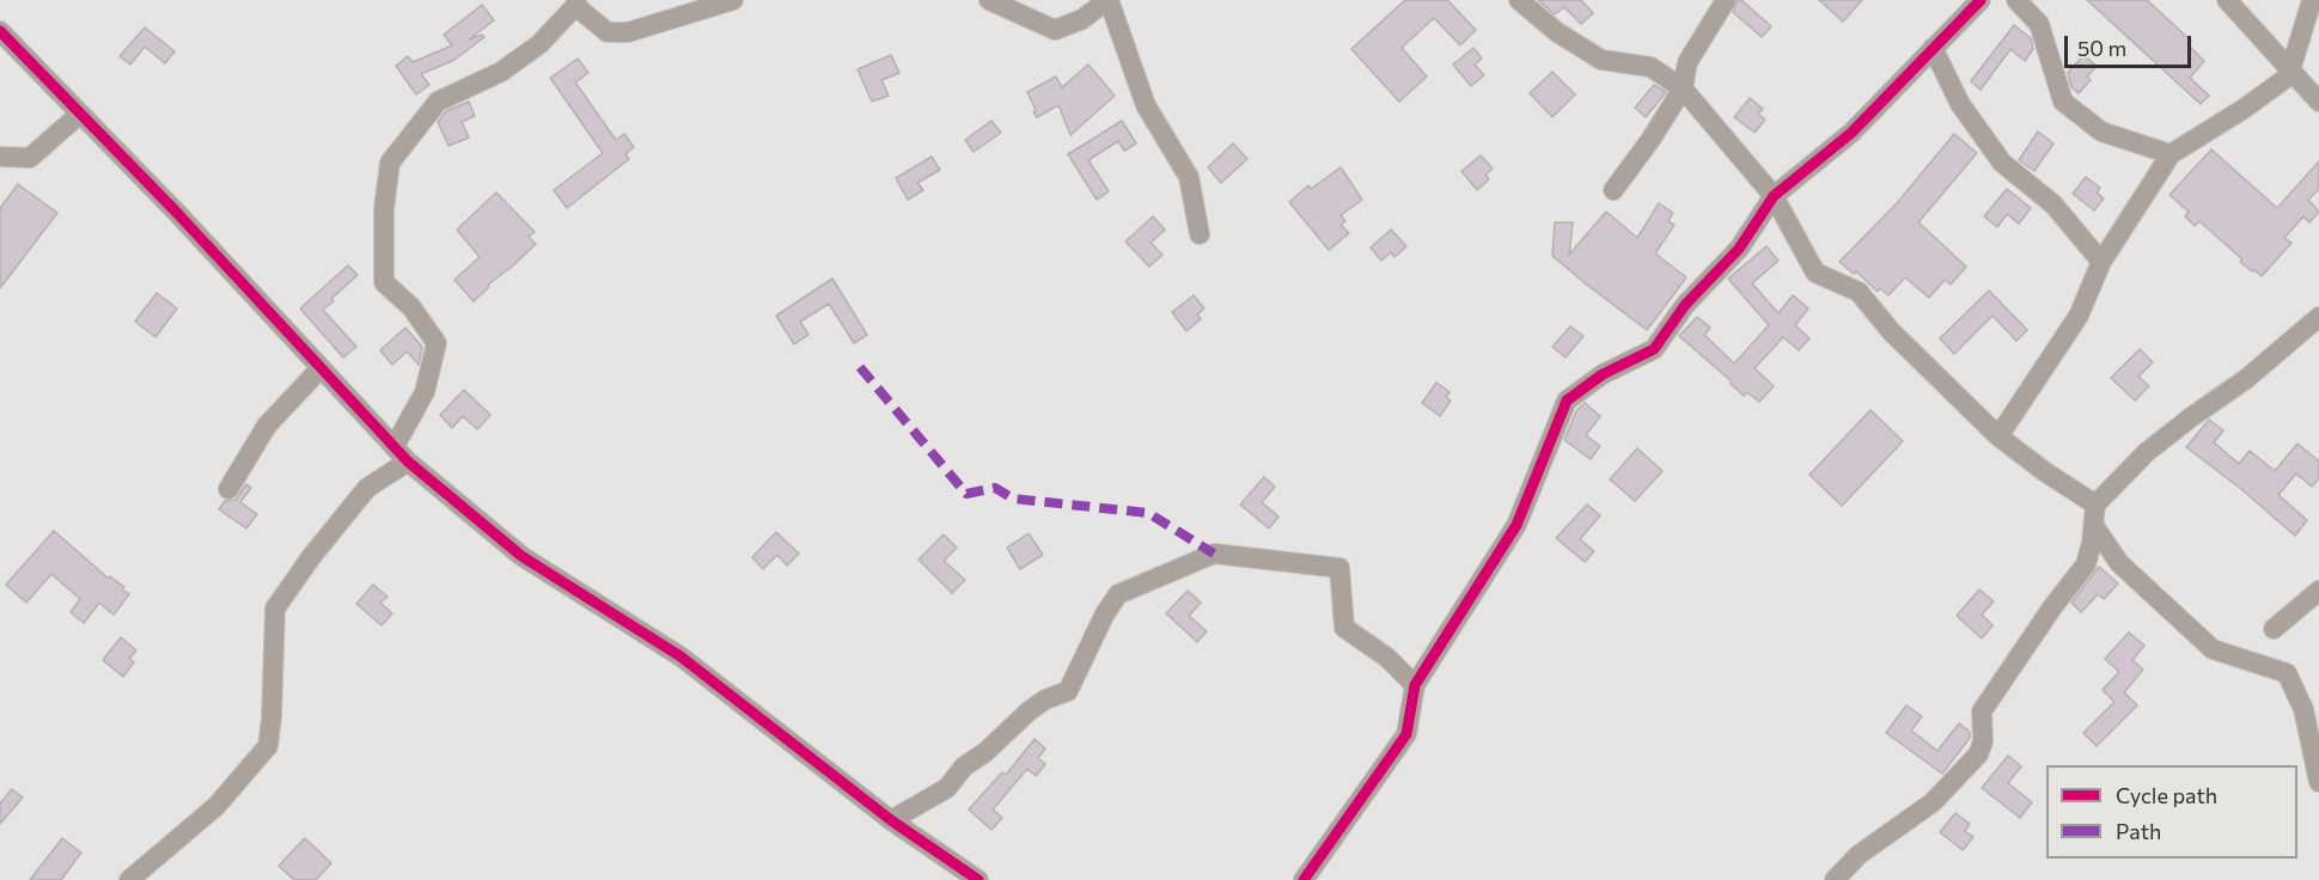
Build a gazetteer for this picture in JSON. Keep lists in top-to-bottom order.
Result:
{
  "legend": ["Cycle path", "Path"],
  "scale_bar": "50 m"
}
